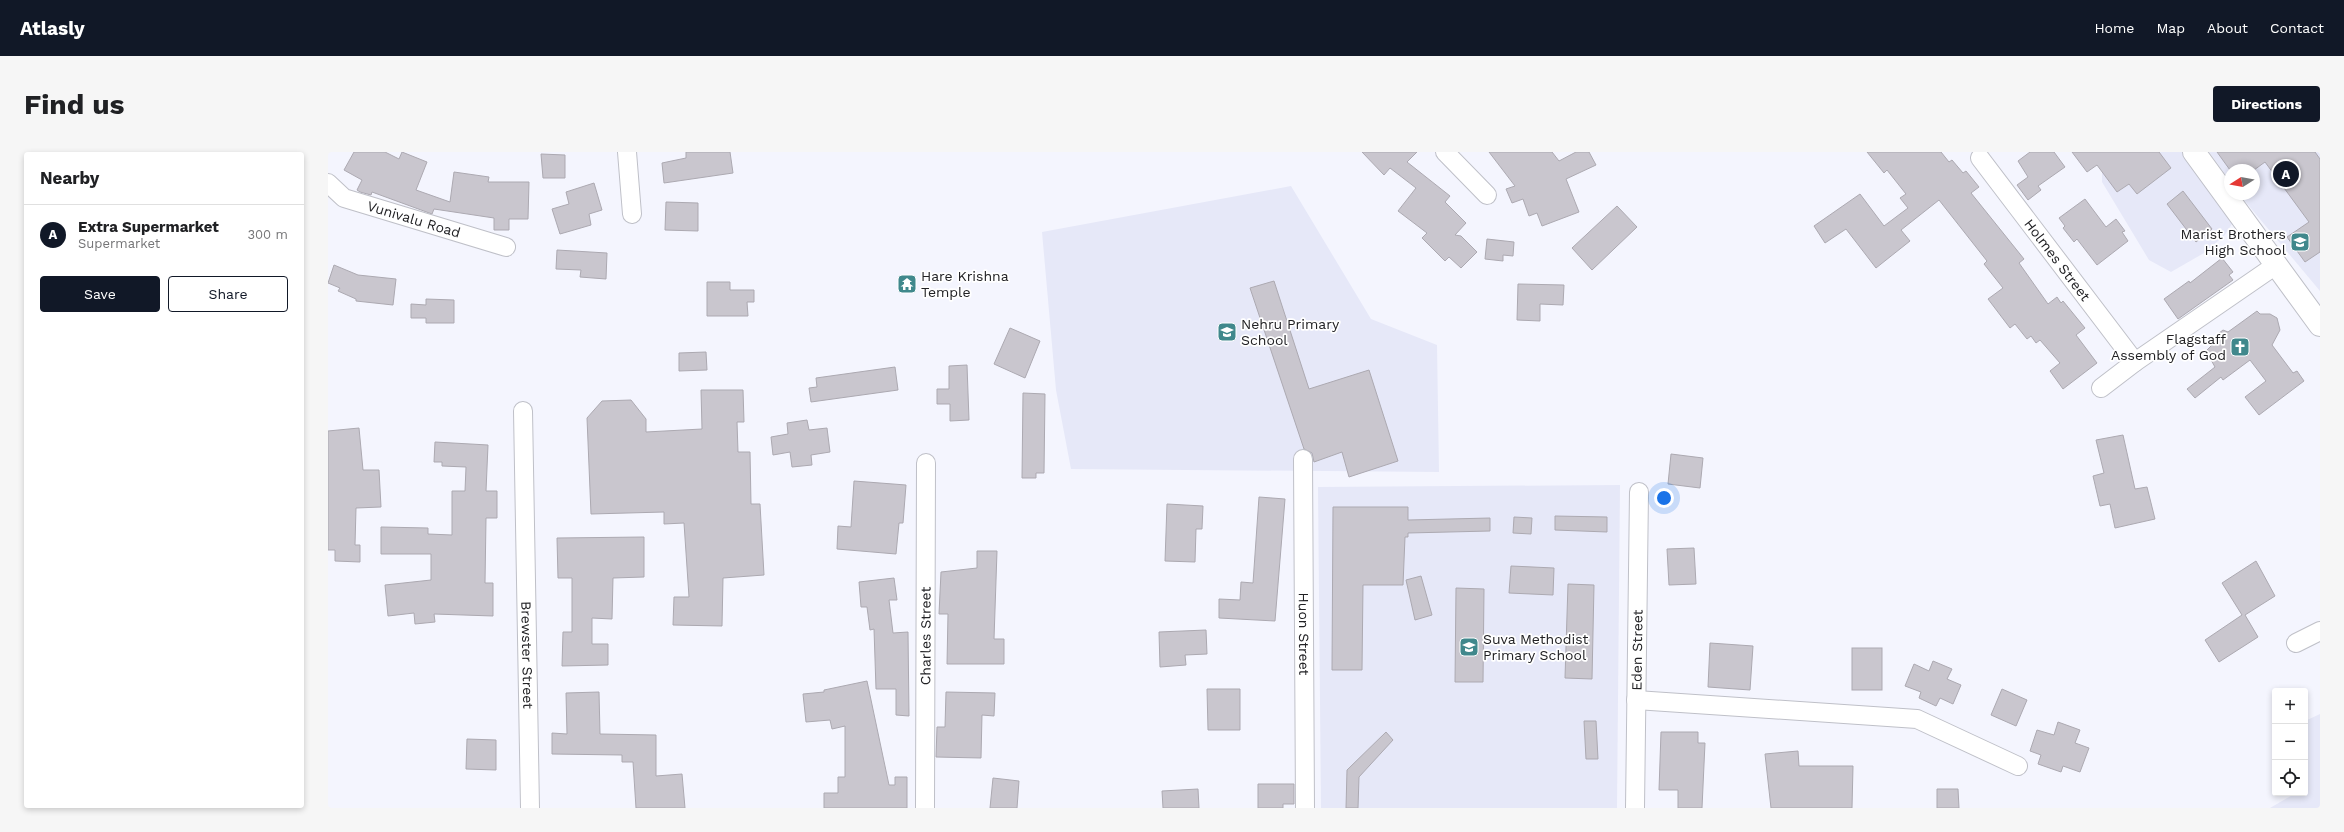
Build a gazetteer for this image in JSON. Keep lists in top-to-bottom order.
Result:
{
  "streets": {
    "street": [
      "Vunivalu Road",
      "Holmes Street",
      "Huon Street",
      "Charles Street",
      "Eden Street",
      "Brewster Street"
    ]
  },
  "places": {
    "school or university": ["Marist Brothers High School", "Nehru Primary School", "Suva Methodist Primary School"],
    "temple": ["Hare Krishna Temple"],
    "church": ["Flagstaff Assembly of God"]
  },
  "north": "left",
  "page": {
    "header": "Atlasly",
    "nav": [
      "Home",
      "Map",
      "About",
      "Contact"
    ],
    "buttons": [
      "Directions",
      ["Save", "Share"]
    ],
    "title": "Find us",
    "heading": "Nearby",
    "pins": "A",
    "list": [
      {
        "mark": "A",
        "name": "Extra Supermarket",
        "note": "Supermarket",
        "value": "300 m"
      }
    ],
    "map_buttons": ["+", "−"]
  }
}
